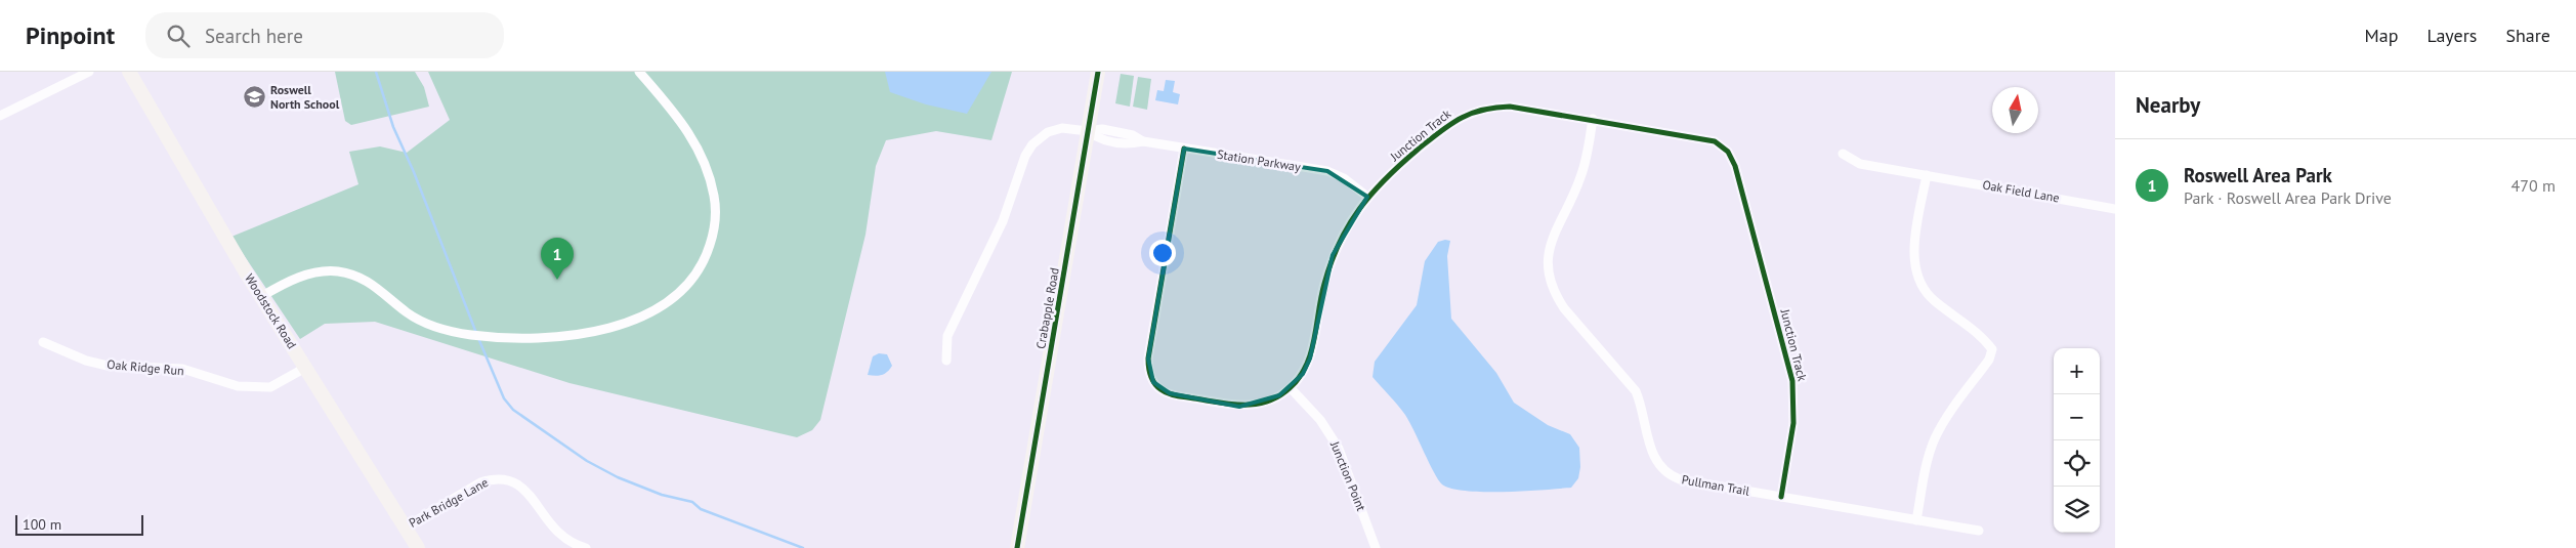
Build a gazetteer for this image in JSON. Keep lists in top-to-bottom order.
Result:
{
  "streets": {
    "street": [
      "Junction Track",
      "Station Parkway",
      "Oak Field Lane",
      "Crabapple Road",
      "Woodstock Road",
      "Oak Ridge Run",
      "Junction Point",
      "Pullman Trail",
      "Park Bridge Lane"
    ]
  },
  "crossings": [
    ["Junction Track", "Station Parkway"],
    ["Junction Track", "Junction Point"],
    ["Junction Track", "Pullman Trail"],
    ["Station Parkway", "Crabapple Road"],
    ["Woodstock Road", "Oak Ridge Run"],
    ["Woodstock Road", "Park Bridge Lane"]
  ],
  "places": {
    "school or university": ["Roswell North School"]
  },
  "scale_bar": "100 m",
  "north": "top",
  "page": {
    "header": "Pinpoint",
    "search": "Search here",
    "nav": ["Map", "Layers", "Share"],
    "heading": "Nearby",
    "list": [
      {
        "mark": "1",
        "name": "Roswell Area Park",
        "note": "Park · Roswell Area Park Drive",
        "value": "470 m"
      }
    ],
    "pins": "1",
    "map_buttons": ["+", "−"],
    "scale": "100 m"
  }
}
